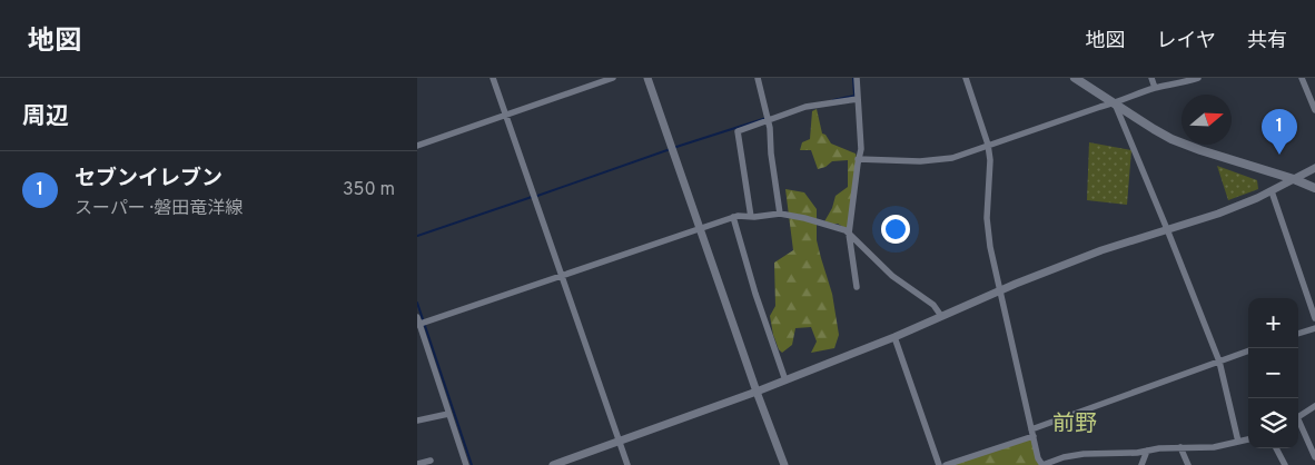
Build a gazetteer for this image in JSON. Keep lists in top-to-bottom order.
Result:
{
  "districts": ["前野"],
  "north": "right",
  "page": {
    "header": "地図",
    "nav": ["地図", "レイヤ", "共有"],
    "heading": "周辺",
    "pins": "1",
    "list": [
      {
        "mark": "1",
        "name": "セブンイレブン",
        "note": "スーパー · 磐田竜洋線",
        "value": "350 m"
      }
    ],
    "map_buttons": ["+", "−"]
  }
}
